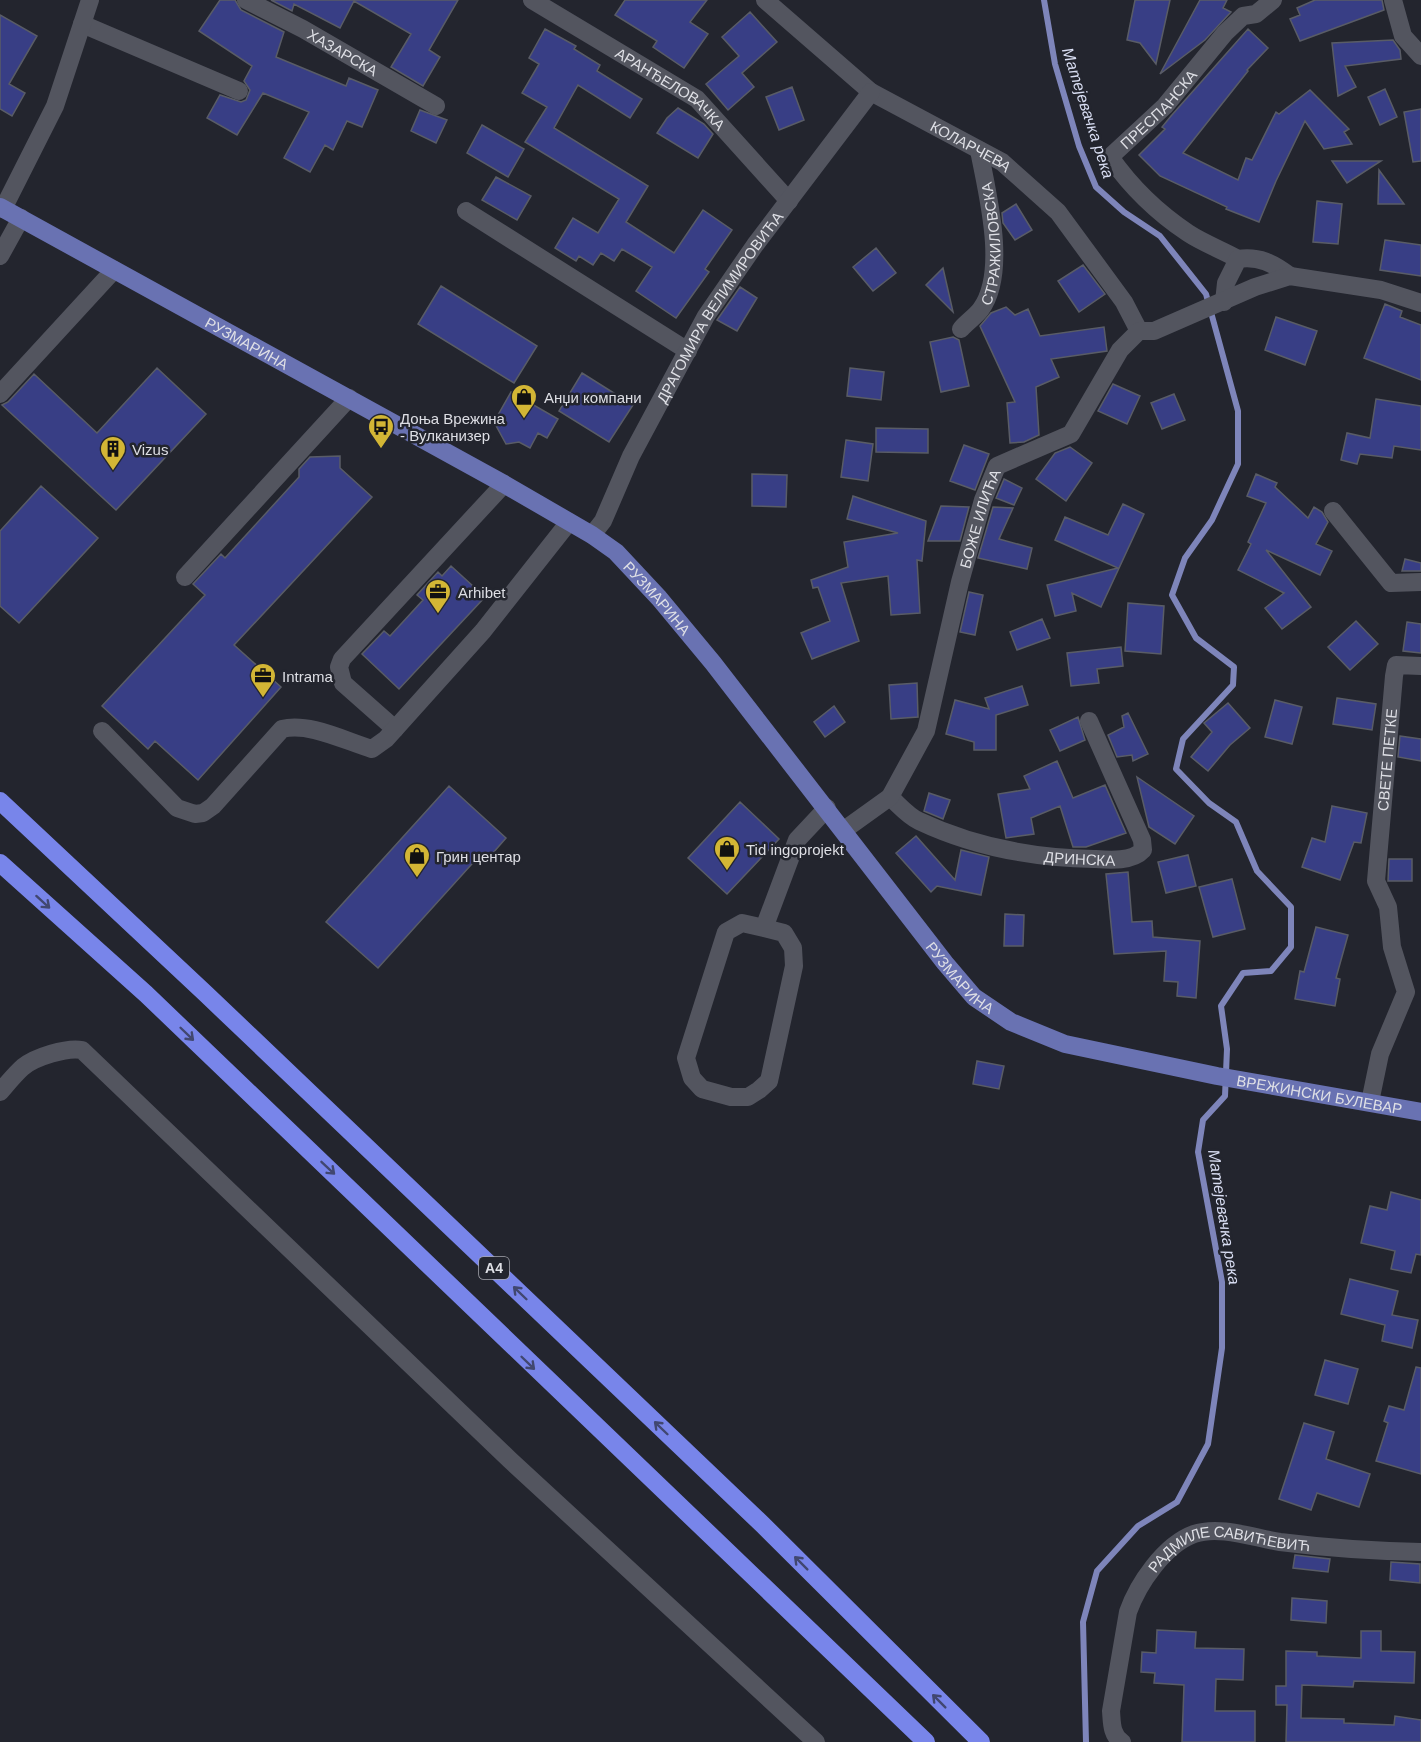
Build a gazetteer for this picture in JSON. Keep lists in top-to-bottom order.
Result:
{
  "streets": {
    "highway": ["A4"],
    "main road": ["РУЗМАРИНА", "ВРЕЖИНСКИ БУЛЕВАР"],
    "street": [
      "ХАЗАРСКА",
      "АРАНЂЕЛОВАЧКА",
      "ПРЕСПАНСКА",
      "КОЛАРЧЕВА",
      "СТРАЖИЛОВСКА",
      "ДРАГОМИРА ВЕЛИМИРОВИЋА",
      "БОЖЕ ИЛИЋА",
      "СВЕТЕ ПЕТКЕ",
      "ДРИНСКА",
      "РАДМИЛЕ САВИЋЕВИЋ"
    ]
  },
  "crossings": [
    ["АРАНЂЕЛОВАЧКА", "ДРАГОМИРА ВЕЛИМИРОВИЋА"],
    ["КОЛАРЧЕВА", "СТРАЖИЛОВСКА"],
    ["КОЛАРЧЕВА", "ДРАГОМИРА ВЕЛИМИРОВИЋА"],
    ["КОЛАРЧЕВА", "БОЖЕ ИЛИЋА"],
    ["ДРАГОМИРА ВЕЛИМИРОВИЋА", "РУЗМАРИНА"],
    ["РУЗМАРИНА", "БОЖЕ ИЛИЋА"],
    ["РУЗМАРИНА", "ВРЕЖИНСКИ БУЛЕВАР"],
    ["БОЖЕ ИЛИЋА", "ДРИНСКА"],
    ["СВЕТЕ ПЕТКЕ", "ВРЕЖИНСКИ БУЛЕВАР"]
  ],
  "water": ["Матејевачка река"],
  "places": {
    "shop": ["Анџи компани", "Tid ingoprojekt", "Грин центар"],
    "bus stop": ["Доња Врежина - Вулканизер"],
    "building": ["Vizus"],
    "office": ["Arhibet", "Intrama"]
  }
}
